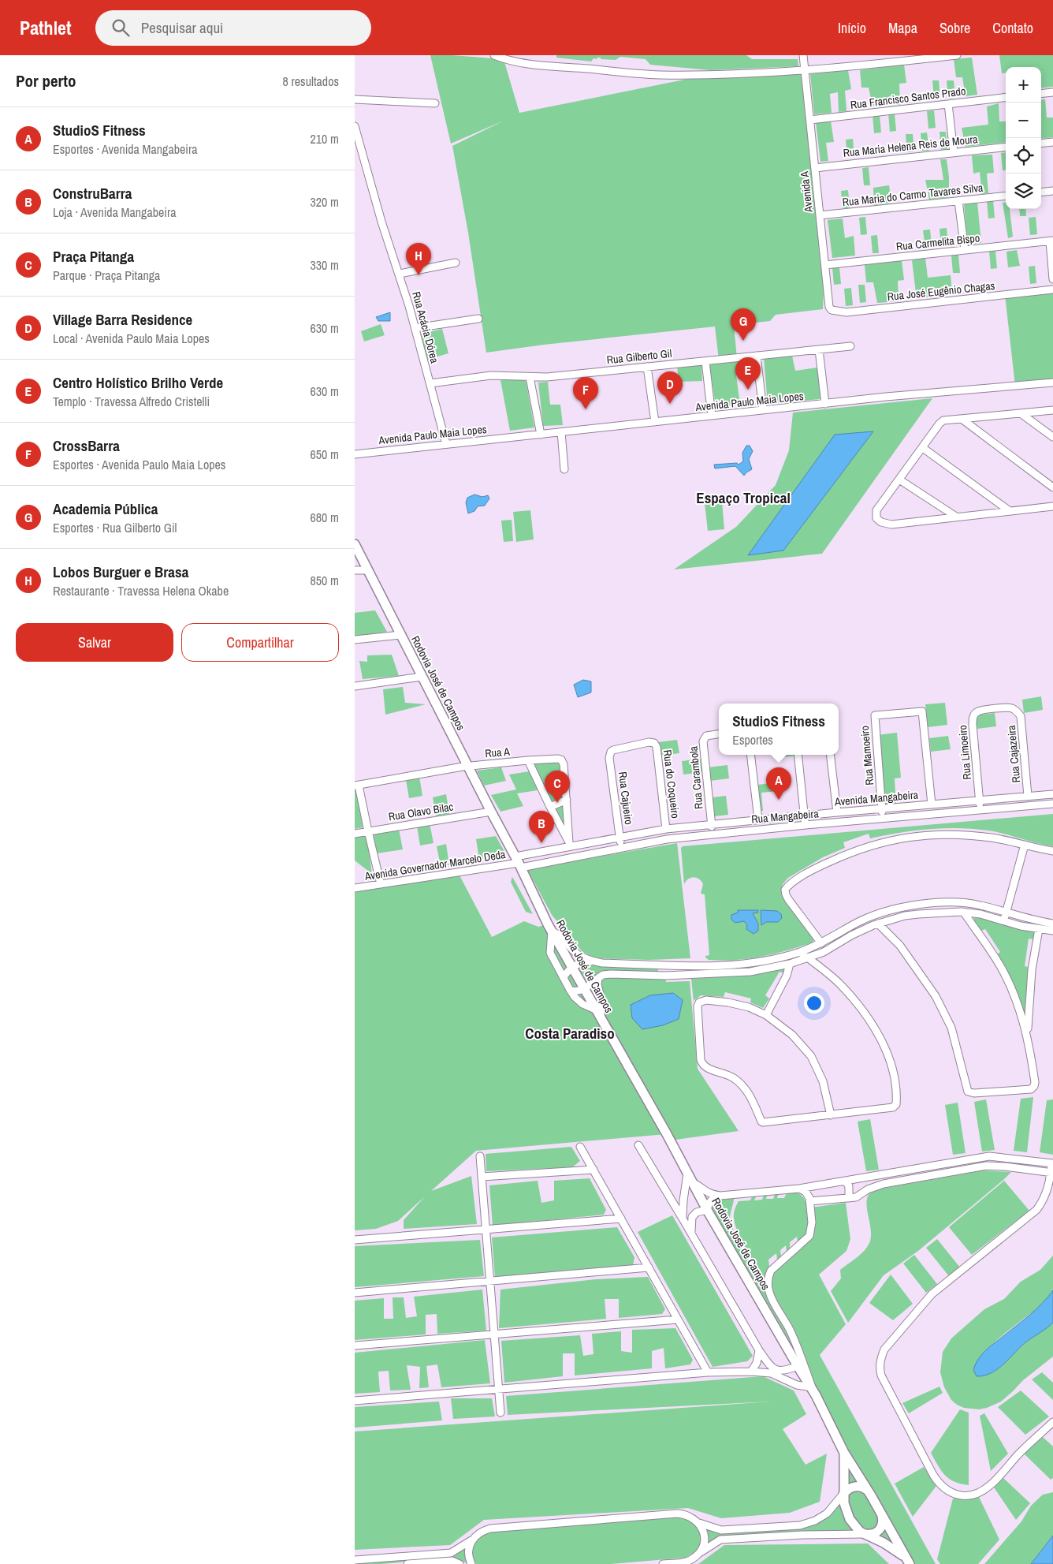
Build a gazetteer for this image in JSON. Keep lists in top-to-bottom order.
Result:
{
  "streets": {
    "main road": ["Rodovia José de Campos"],
    "street": [
      "Rua Francisco Santos Prado",
      "Rua Maria Helena Reis de Moura",
      "Avenida A",
      "Rua Maria do Carmo Tavares Silva",
      "Rua Carmelita Bispo",
      "Rua José Eugênio Chagas",
      "Rua Acácia Dórea",
      "Rua Gilberto Gil",
      "Avenida Paulo Maia Lopes",
      "Rua A",
      "Rua Limoeiro",
      "Rua Cajazeira",
      "Rua Mamoeiro",
      "Rua Carambola",
      "Rua do Coqueiro",
      "Rua Cajueiro",
      "Avenida Mangabeira",
      "Rua Olavo Bilac",
      "Rua Mangabeira",
      "Avenida Governador Marcelo Deda"
    ]
  },
  "crossings": [
    ["Rua Francisco Santos Prado", "Avenida A"],
    ["Rua Maria Helena Reis de Moura", "Avenida A"],
    ["Avenida A", "Rua Maria do Carmo Tavares Silva"],
    ["Avenida A", "Rua Carmelita Bispo"],
    ["Avenida A", "Rua José Eugênio Chagas"],
    ["Rua Acácia Dórea", "Rua Gilberto Gil"],
    ["Rua Acácia Dórea", "Avenida Paulo Maia Lopes"],
    ["Rodovia José de Campos", "Rua A"],
    ["Rodovia José de Campos", "Avenida Mangabeira"],
    ["Rodovia José de Campos", "Rua Olavo Bilac"],
    ["Rodovia José de Campos", "Rua Mangabeira"],
    ["Rodovia José de Campos", "Avenida Governador Marcelo Deda"],
    ["Rua Limoeiro", "Rua Cajazeira"],
    ["Rua Limoeiro", "Avenida Mangabeira"],
    ["Rua Limoeiro", "Rua Mangabeira"],
    ["Rua Cajazeira", "Avenida Mangabeira"],
    ["Rua Mamoeiro", "Avenida Mangabeira"],
    ["Rua Mamoeiro", "Rua Mangabeira"],
    ["Rua Carambola", "Avenida Mangabeira"],
    ["Rua Carambola", "Rua Mangabeira"],
    ["Rua do Coqueiro", "Rua Cajueiro"],
    ["Rua do Coqueiro", "Avenida Mangabeira"],
    ["Rua Cajueiro", "Avenida Mangabeira"],
    ["Rua Cajueiro", "Rua Mangabeira"],
    ["Avenida Mangabeira", "Rua Mangabeira"],
    ["Avenida Mangabeira", "Avenida Governador Marcelo Deda"],
    ["Rua Mangabeira", "Avenida Governador Marcelo Deda"]
  ],
  "districts": ["Espaço Tropical", "Costa Paradiso"],
  "page": {
    "header": "Pathlet",
    "search": "Pesquisar aqui",
    "nav": [
      "Início",
      "Mapa",
      "Sobre",
      "Contato"
    ],
    "heading": ["Por perto", "8 resultados"],
    "map_buttons": ["+", "−"],
    "list": [
      {
        "mark": "A",
        "name": "StudioS Fitness",
        "note": "Esportes · Avenida Mangabeira",
        "value": "210 m"
      },
      {
        "mark": "B",
        "name": "ConstruBarra",
        "note": "Loja · Avenida Mangabeira",
        "value": "320 m"
      },
      {
        "mark": "C",
        "name": "Praça Pitanga",
        "note": "Parque · Praça Pitanga",
        "value": "330 m"
      },
      {
        "mark": "D",
        "name": "Village Barra Residence",
        "note": "Local · Avenida Paulo Maia Lopes",
        "value": "630 m"
      },
      {
        "mark": "E",
        "name": "Centro Holístico Brilho Verde",
        "note": "Templo · Travessa Alfredo Cristelli",
        "value": "630 m"
      },
      {
        "mark": "F",
        "name": "CrossBarra",
        "note": "Esportes · Avenida Paulo Maia Lopes",
        "value": "650 m"
      },
      {
        "mark": "G",
        "name": "Academia Pública",
        "note": "Esportes · Rua Gilberto Gil",
        "value": "680 m"
      },
      {
        "mark": "H",
        "name": "Lobos Burguer e Brasa",
        "note": "Restaurante · Travessa Helena Okabe",
        "value": "850 m"
      }
    ],
    "pins": [
      "H",
      "G",
      "E",
      "D",
      "F",
      "A",
      "C",
      "B"
    ],
    "buttons": ["Salvar", "Compartilhar"],
    "popup": ["StudioS Fitness", "Esportes"]
  }
}
